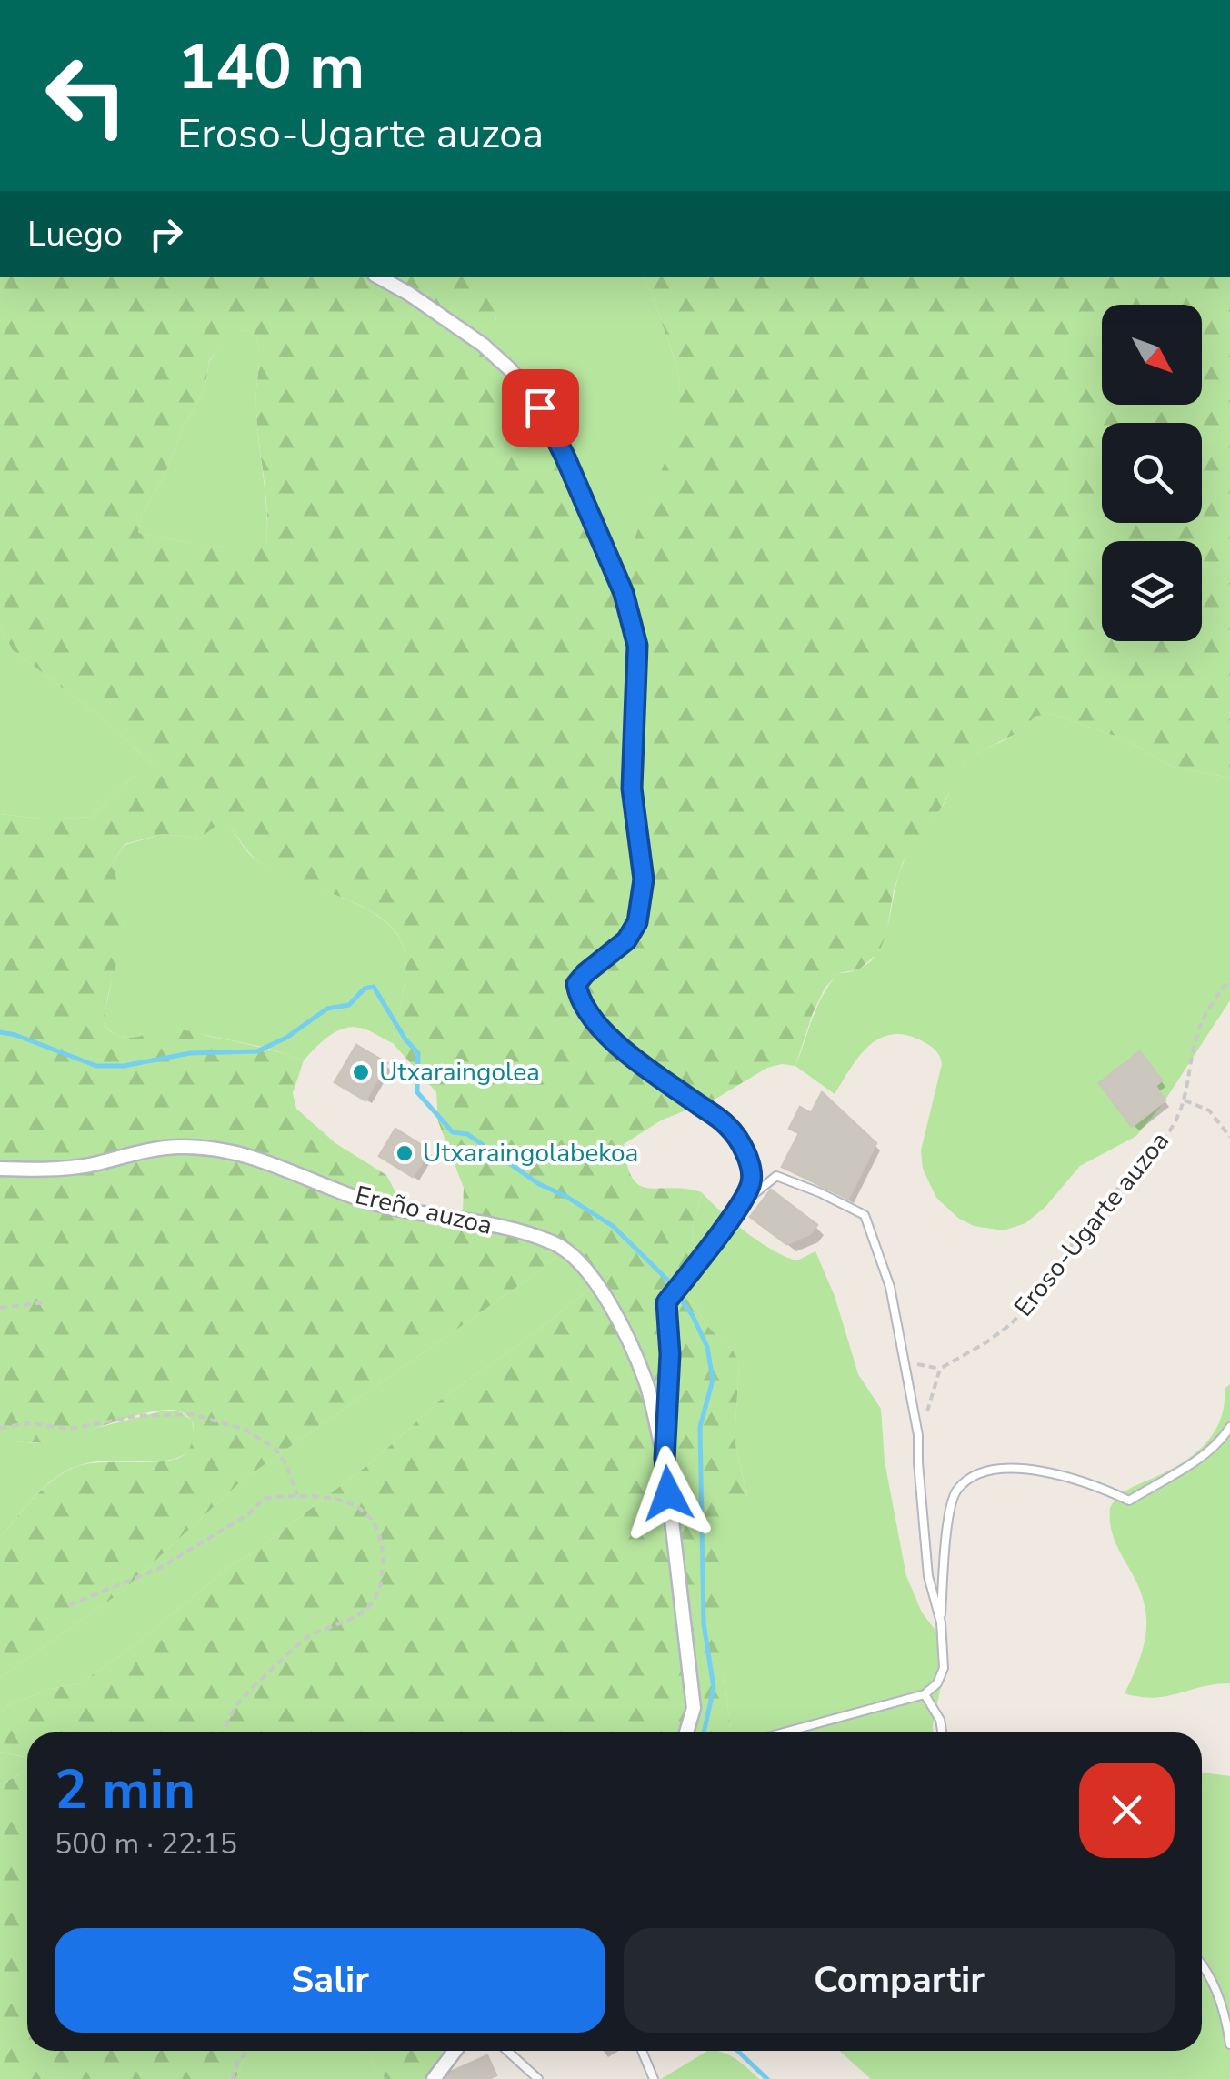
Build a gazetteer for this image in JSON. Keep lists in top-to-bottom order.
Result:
{
  "streets": {
    "street": ["Ereño auzoa"],
    "path": ["Eroso-Ugarte auzoa"]
  },
  "places": ["Utxaraingolea", "Utxaraingolabekoa"],
  "north": "bottom right",
  "page": {
    "turn": ["140 m", "Eroso-Ugarte auzoa"],
    "then": "Luego",
    "heading": ["2 min", "500 m · 22:15"],
    "buttons": ["Salir", "Compartir"]
  }
}
